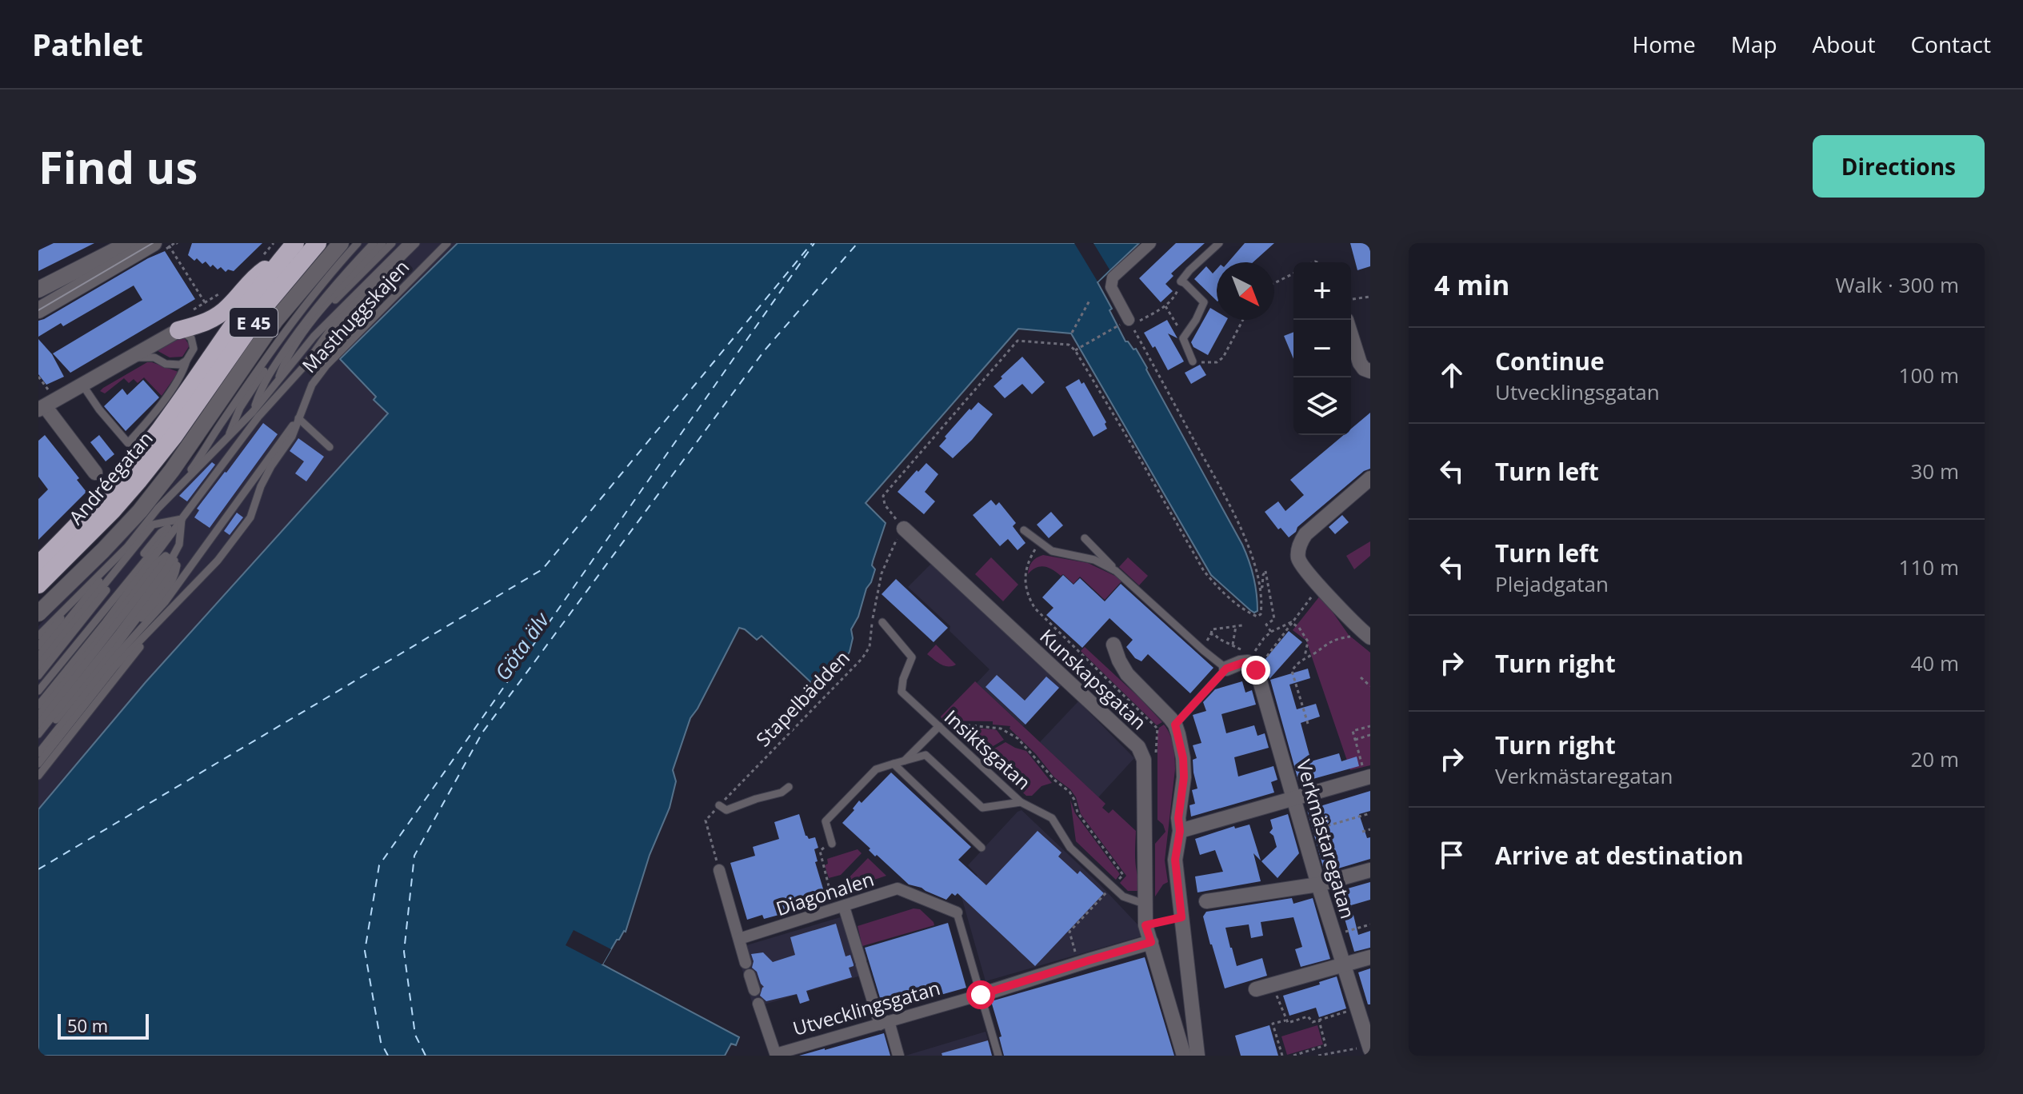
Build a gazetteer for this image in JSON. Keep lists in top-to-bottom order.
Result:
{
  "streets": {
    "highway": ["E 45", "Andréegatan"],
    "street": [
      "Kunskapsgatan",
      "Verkmästaregatan",
      "Diagonalen",
      "Utvecklingsgatan"
    ],
    "lane": ["Masthuggskajen", "Insiktsgatan"],
    "path": ["Stapelbädden"]
  },
  "crossings": [
    ["E 45", "Andréegatan"],
    ["Kunskapsgatan", "Stapelbädden"],
    ["Kunskapsgatan", "Insiktsgatan"],
    ["Kunskapsgatan", "Utvecklingsgatan"]
  ],
  "water": ["Göta älv"],
  "scale_bar": "50 m",
  "north": "bottom right",
  "page": {
    "header": "Pathlet",
    "nav": [
      "Home",
      "Map",
      "About",
      "Contact"
    ],
    "buttons": "Directions",
    "title": "Find us",
    "heading": ["4 min", "Walk · 300 m"],
    "map_buttons": ["+", "−"],
    "list": [
      ["Continue", "Utvecklingsgatan", "100 m"],
      ["Turn left", "30 m"],
      ["Turn left", "Plejadgatan", "110 m"],
      ["Turn right", "40 m"],
      ["Turn right", "Verkmästaregatan", "20 m"],
      "Arrive at destination"
    ],
    "scale": "50 m"
  }
}
